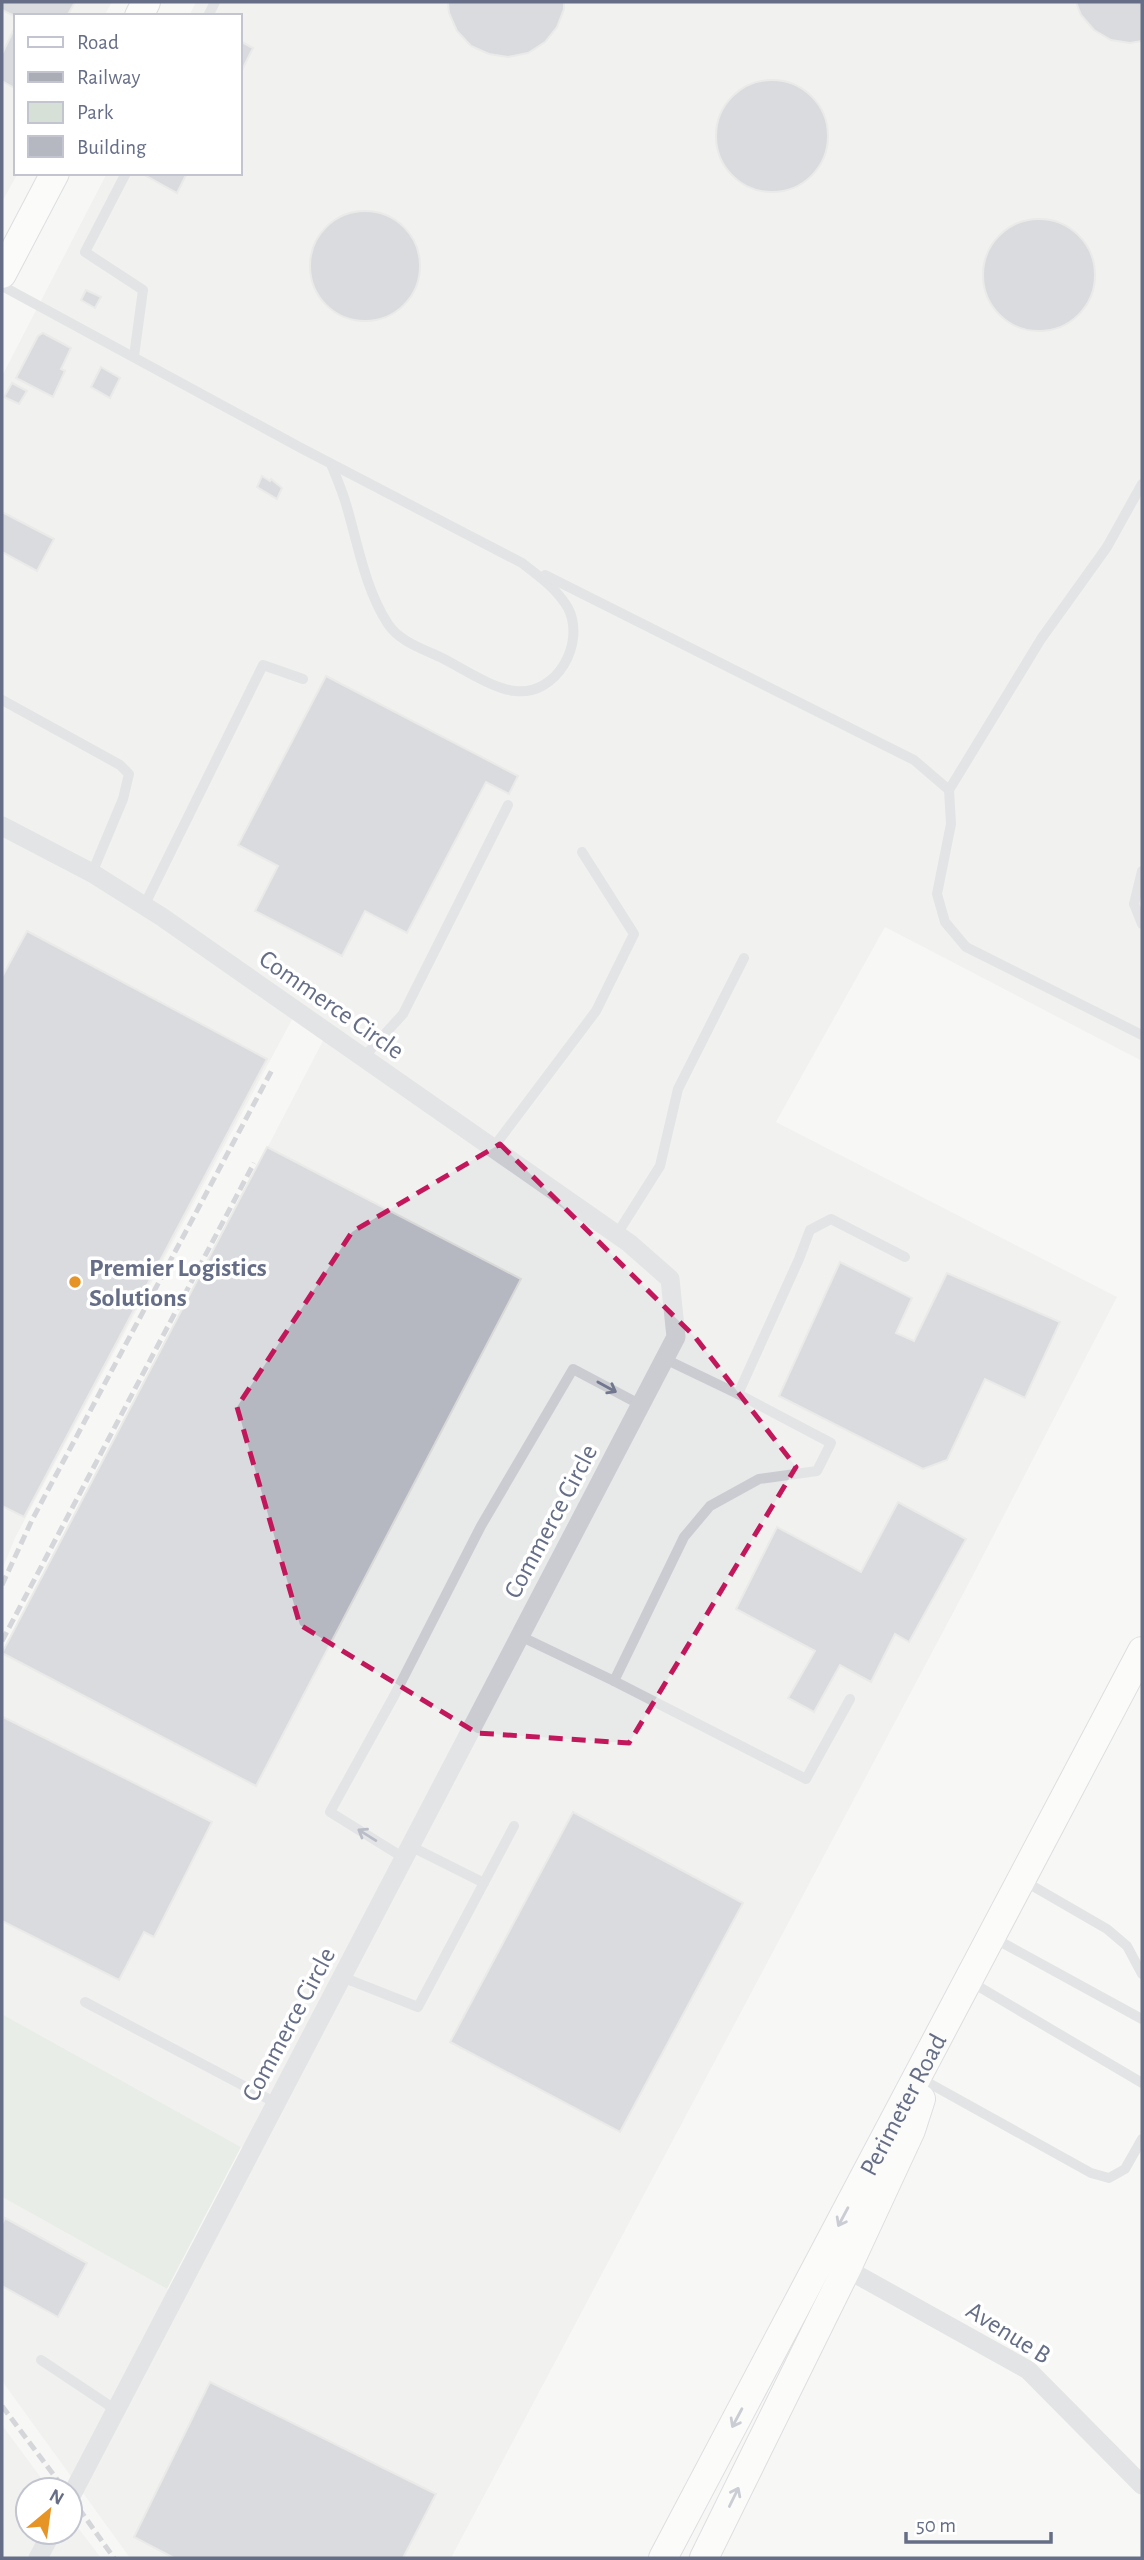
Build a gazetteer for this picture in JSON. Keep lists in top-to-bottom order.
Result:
{
  "streets": {
    "street": ["Commerce Circle", "Perimeter Road", "Avenue B"]
  },
  "crossings": [
    ["Perimeter Road", "Avenue B"]
  ],
  "places": ["Premier Logistics Solutions"],
  "legend": [
    "Road",
    "Railway",
    "Park",
    "Building"
  ],
  "scale_bar": "50 m",
  "north": "top right"
}
